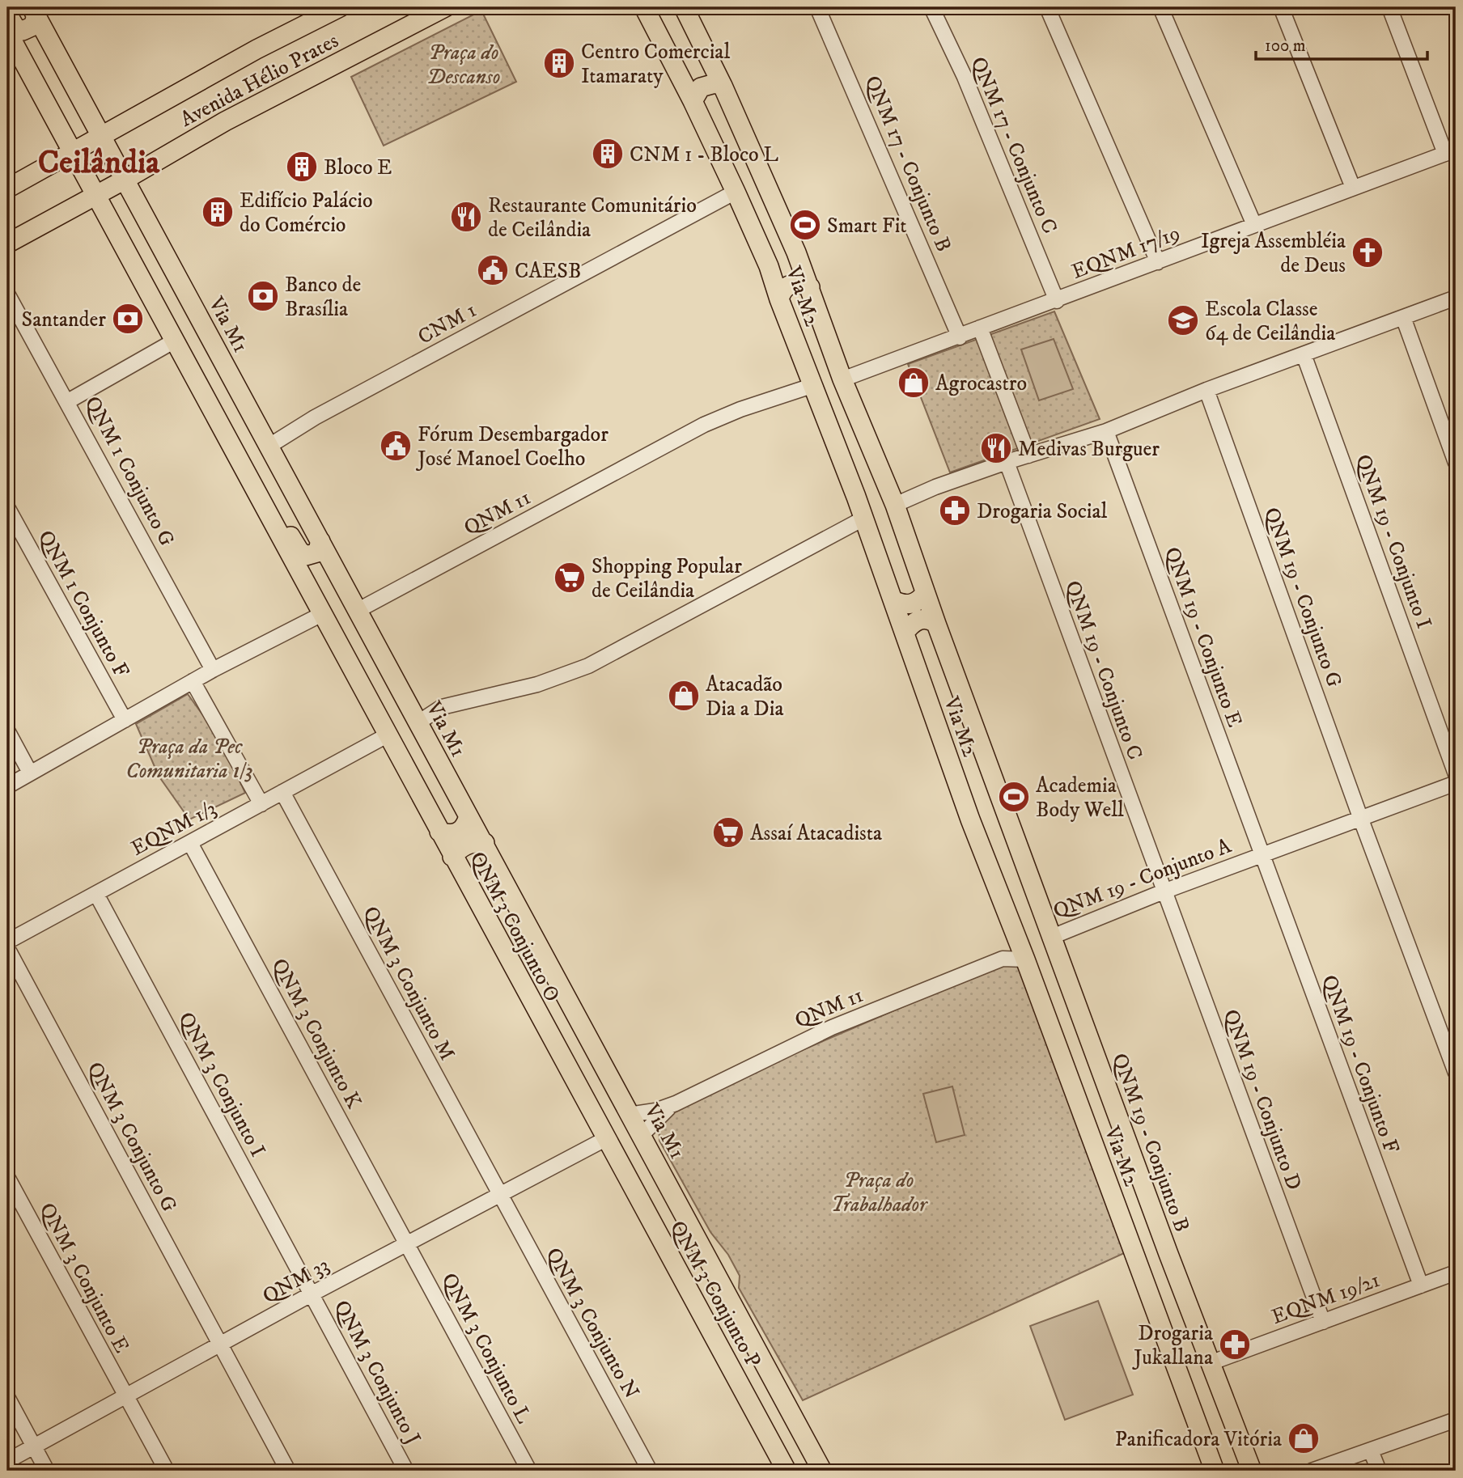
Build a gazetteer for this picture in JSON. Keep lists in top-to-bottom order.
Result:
{
  "streets": {
    "main road": [
      "Avenida Hélio Prates",
      "Via M2",
      "Via M1",
      "QNM 19 - Conjunto A",
      "QNM 3 Conjunto O",
      "QNM 19 - Conjunto B",
      "QNM 3 Conjunto P"
    ],
    "street": [
      "QNM 17 - Conjunto C",
      "QNM 17 - Conjunto B",
      "EQNM 17/19",
      "CNM 1",
      "QNM 1 Conjunto G",
      "QNM 11",
      "QNM 19 - Conjunto I",
      "QNM 19 - Conjunto G",
      "QNM 1 Conjunto F",
      "QNM 19 - Conjunto E",
      "QNM 19 - Conjunto C",
      "EQNM 1/3",
      "QNM 3 Conjunto M",
      "QNM 3 Conjunto K",
      "QNM 19 - Conjunto F",
      "QNM 3 Conjunto I",
      "QNM 19 - Conjunto D",
      "QNM 3 Conjunto G",
      "QNM 3 Conjunto E",
      "QNM 33",
      "EQNM 19/21",
      "QNM 3 Conjunto N",
      "QNM 3 Conjunto L",
      "QNM 3 Conjunto J"
    ]
  },
  "crossings": [
    ["Avenida Hélio Prates", "Via M1"],
    ["QNM 17 - Conjunto C", "EQNM 17/19"],
    ["QNM 17 - Conjunto B", "EQNM 17/19"],
    ["Via M2", "CNM 1"],
    ["Via M2", "QNM 11"],
    ["CNM 1", "Via M1"],
    ["Via M1", "QNM 11"],
    ["QNM 19 - Conjunto G", "QNM 19 - Conjunto A"],
    ["QNM 19 - Conjunto E", "QNM 19 - Conjunto A"],
    ["QNM 19 - Conjunto E", "QNM 19 - Conjunto F"],
    ["QNM 19 - Conjunto C", "QNM 19 - Conjunto A"],
    ["QNM 19 - Conjunto C", "QNM 19 - Conjunto D"],
    ["EQNM 1/3", "QNM 3 Conjunto O"],
    ["EQNM 1/3", "QNM 3 Conjunto M"],
    ["EQNM 1/3", "QNM 3 Conjunto K"],
    ["EQNM 1/3", "QNM 3 Conjunto I"],
    ["QNM 19 - Conjunto A", "QNM 19 - Conjunto F"],
    ["QNM 19 - Conjunto A", "QNM 19 - Conjunto D"],
    ["QNM 19 - Conjunto A", "QNM 19 - Conjunto B"],
    ["QNM 3 Conjunto O", "QNM 33"],
    ["QNM 3 Conjunto O", "QNM 3 Conjunto P"],
    ["QNM 3 Conjunto M", "QNM 33"],
    ["QNM 3 Conjunto M", "QNM 3 Conjunto N"],
    ["QNM 3 Conjunto K", "QNM 33"],
    ["QNM 3 Conjunto K", "QNM 3 Conjunto L"],
    ["QNM 19 - Conjunto F", "EQNM 19/21"],
    ["QNM 3 Conjunto I", "QNM 33"],
    ["QNM 3 Conjunto I", "QNM 3 Conjunto J"],
    ["QNM 19 - Conjunto D", "EQNM 19/21"],
    ["QNM 3 Conjunto G", "QNM 33"],
    ["QNM 19 - Conjunto B", "EQNM 19/21"],
    ["QNM 3 Conjunto E", "QNM 33"],
    ["QNM 33", "QNM 3 Conjunto P"],
    ["QNM 33", "QNM 3 Conjunto N"],
    ["QNM 33", "QNM 3 Conjunto L"],
    ["QNM 33", "QNM 3 Conjunto J"]
  ],
  "districts": ["Ceilândia"],
  "parks": ["Praça do Descanso", "Praça da Pec Comunitaria 1/3", "Praça do Trabalhador"],
  "places": {
    "building": [
      "Centro Comercial Itamaraty",
      "CNM 1 - Bloco L",
      "Bloco E",
      "Edifício Palácio do Comércio"
    ],
    "restaurant": ["Restaurante Comunitário de Ceilândia", "Medivas Burguer"],
    "sports": ["Smart Fit", "Academia Body Well"],
    "church": ["Igreja Assembléia de Deus"],
    "public building": ["CAESB", "Fórum Desembargador José Manoel Coelho"],
    "bank": ["Banco de Brasília", "Santander"],
    "school or university": ["Escola Classe 64 de Ceilândia"],
    "shop": ["Agrocastro", "Atacadão Dia a Dia", "Panificadora Vitória"],
    "pharmacy": ["Drogaria Social", "Drogaria Jukallana"],
    "supermarket": ["Shopping Popular de Ceilândia", "Assaí Atacadista"]
  },
  "scale_bar": "100 m"
}
